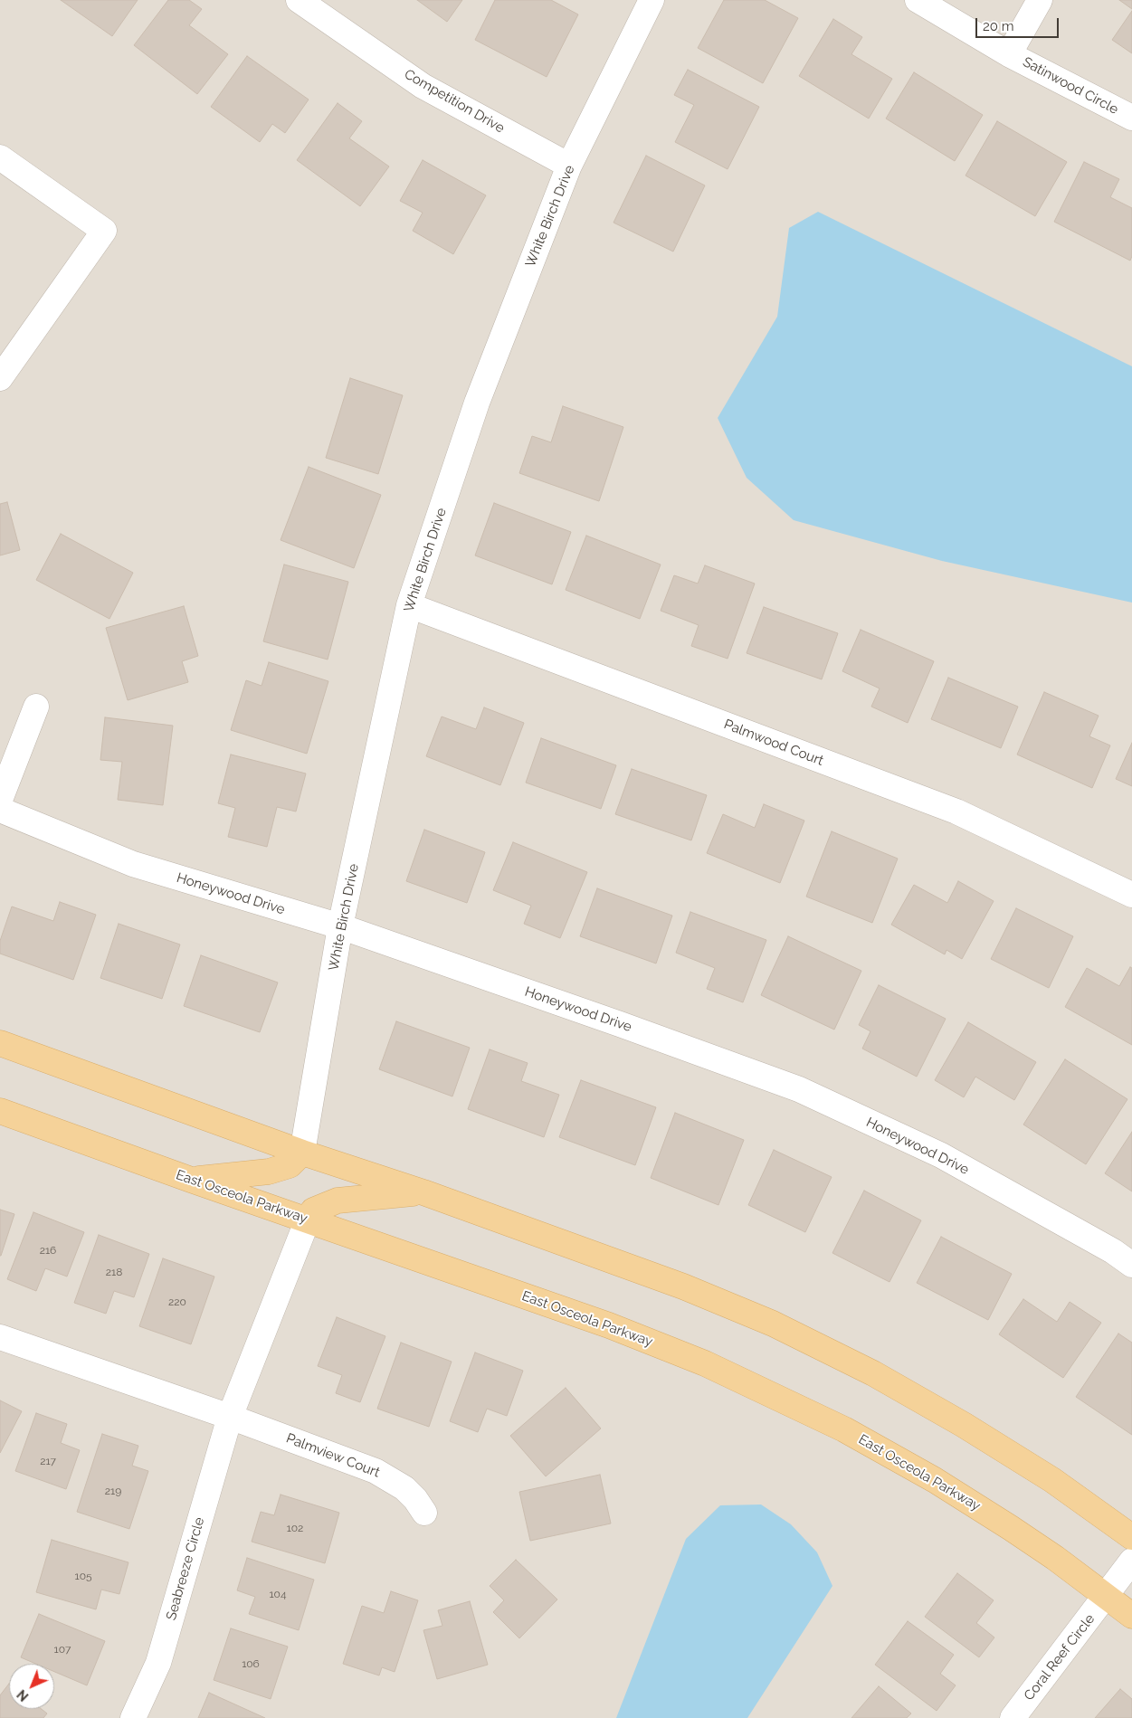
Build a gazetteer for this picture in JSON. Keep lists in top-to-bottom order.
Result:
{
  "streets": {
    "main road": ["East Osceola Parkway"],
    "street": [
      "Satinwood Circle",
      "Competition Drive",
      "White Birch Drive",
      "Palmwood Court",
      "Honeywood Drive",
      "Palmview Court",
      "Seabreeze Circle",
      "Coral Reef Circle"
    ]
  },
  "crossings": [
    ["Competition Drive", "White Birch Drive"],
    ["White Birch Drive", "Palmwood Court"],
    ["White Birch Drive", "Honeywood Drive"],
    ["East Osceola Parkway", "Seabreeze Circle"],
    ["East Osceola Parkway", "Coral Reef Circle"],
    ["Palmview Court", "Seabreeze Circle"]
  ],
  "house_numbers": [
    "216",
    "218",
    "220",
    "217",
    "219",
    "102",
    "105",
    "104",
    "107",
    "106"
  ],
  "scale_bar": "20 m",
  "north": "bottom left"
}
